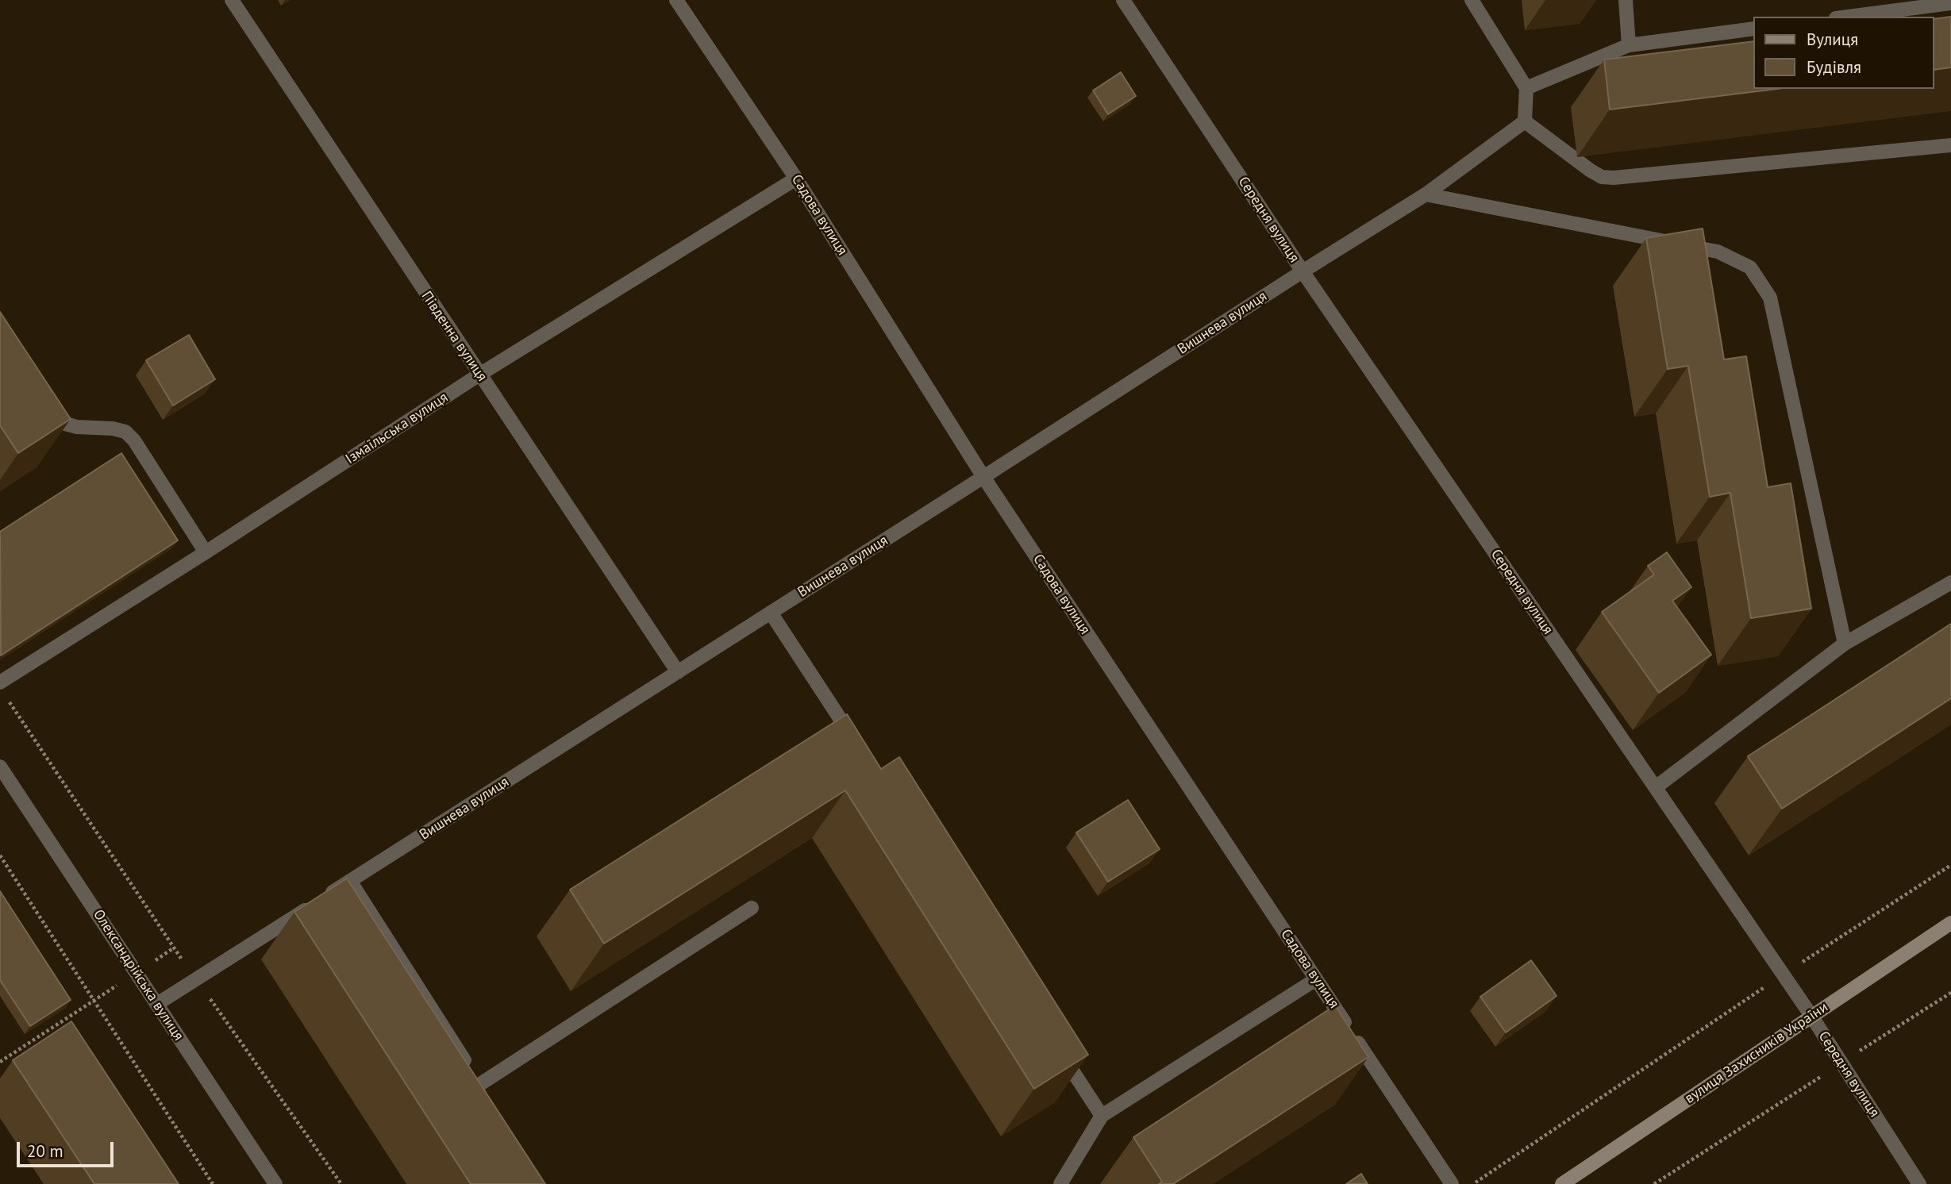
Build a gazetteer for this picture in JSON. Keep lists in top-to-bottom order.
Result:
{
  "streets": {
    "main road": ["вулиця Захисників України"],
    "street": [
      "Садова вулиця",
      "Середня вулиця",
      "Вишнева вулиця",
      "Південна вулиця",
      "Ізмаїльська вулиця",
      "Олександрійська вулиця"
    ]
  },
  "crossings": [
    ["Садова вулиця", "Вишнева вулиця"],
    ["Садова вулиця", "Ізмаїльська вулиця"],
    ["Середня вулиця", "Вишнева вулиця"],
    ["Середня вулиця", "вулиця Захисників України"],
    ["Вишнева вулиця", "Південна вулиця"],
    ["Вишнева вулиця", "Олександрійська вулиця"],
    ["Південна вулиця", "Ізмаїльська вулиця"]
  ],
  "legend": ["Вулиця", "Будівля"],
  "scale_bar": "20 m"
}
